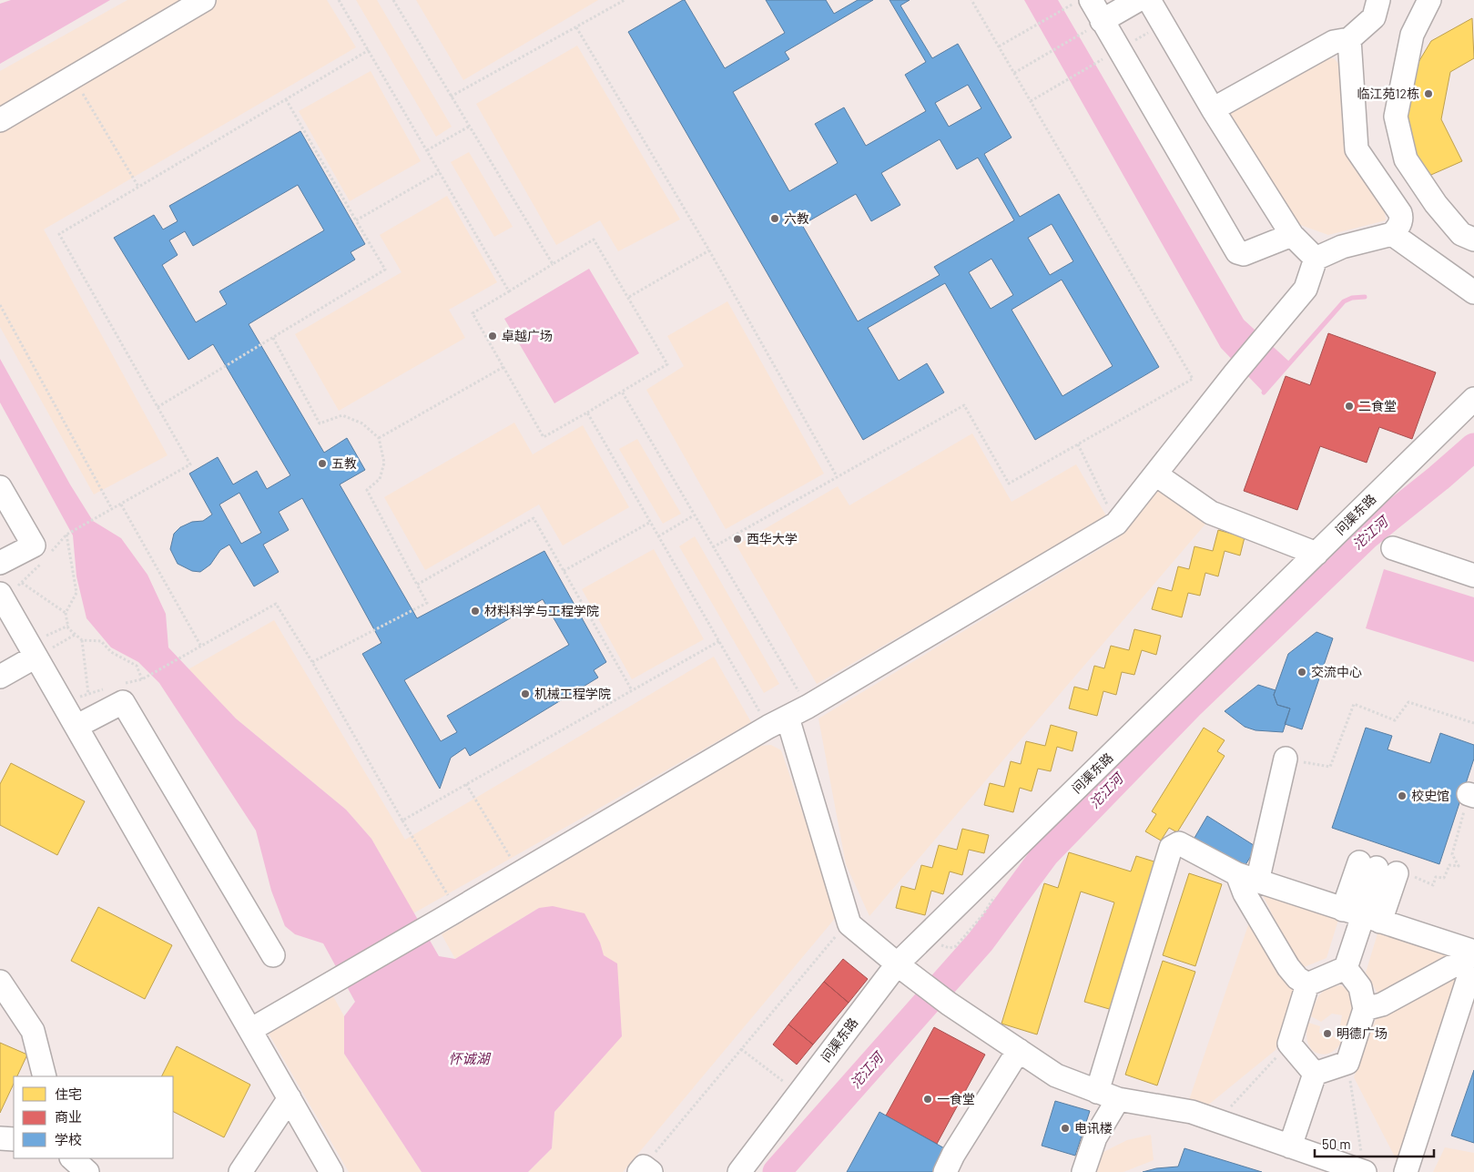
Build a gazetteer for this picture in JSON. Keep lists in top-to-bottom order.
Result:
{
  "streets": {
    "street": ["问渠东路"]
  },
  "water": ["沱江河", "怀诚湖"],
  "places": [
    "临江苑12栋",
    "六教",
    "卓越广场",
    "二食堂",
    "五教",
    "西华大学",
    "材料科学与工程学院",
    "交流中心",
    "机械工程学院",
    "校史馆",
    "明德广场",
    "一食堂",
    "电讯楼"
  ],
  "legend": ["住宅", "商业", "学校"],
  "scale_bar": "50 m"
}
